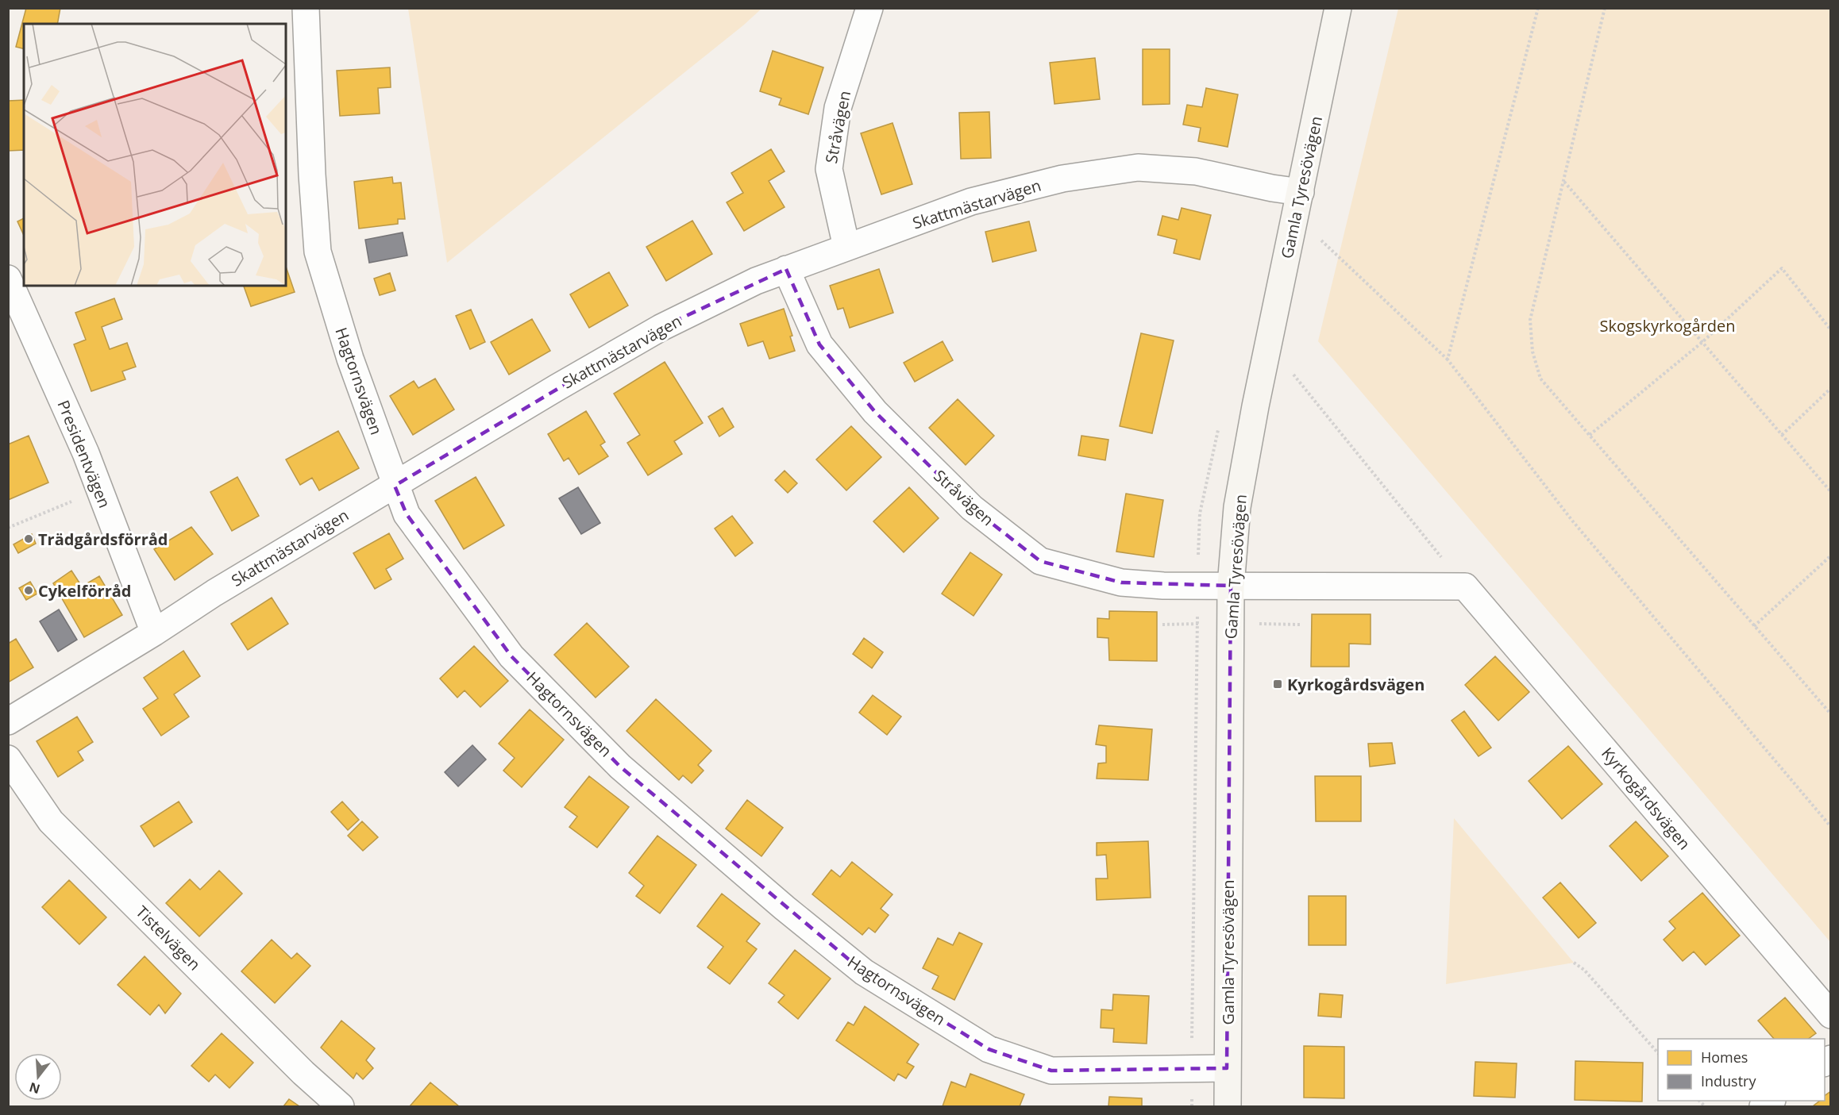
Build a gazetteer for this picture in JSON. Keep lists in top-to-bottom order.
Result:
{
  "streets": {
    "street": [
      "Stråvägen",
      "Gamla Tyresövägen",
      "Skattmästarvägen",
      "Hagtornsvägen",
      "Presidentvägen",
      "Kyrkogårdsvägen",
      "Tistelvägen"
    ]
  },
  "crossings": [
    ["Stråvägen", "Gamla Tyresövägen"],
    ["Stråvägen", "Skattmästarvägen"],
    ["Gamla Tyresövägen", "Skattmästarvägen"],
    ["Gamla Tyresövägen", "Hagtornsvägen"],
    ["Skattmästarvägen", "Hagtornsvägen"],
    ["Skattmästarvägen", "Presidentvägen"]
  ],
  "parks": ["Skogskyrkogården"],
  "places": {
    "other": ["Trädgårdsförråd", "Cykelförråd"],
    "transit": ["Kyrkogårdsvägen"]
  },
  "legend": ["Homes", "Industry"],
  "north": "bottom"
}
